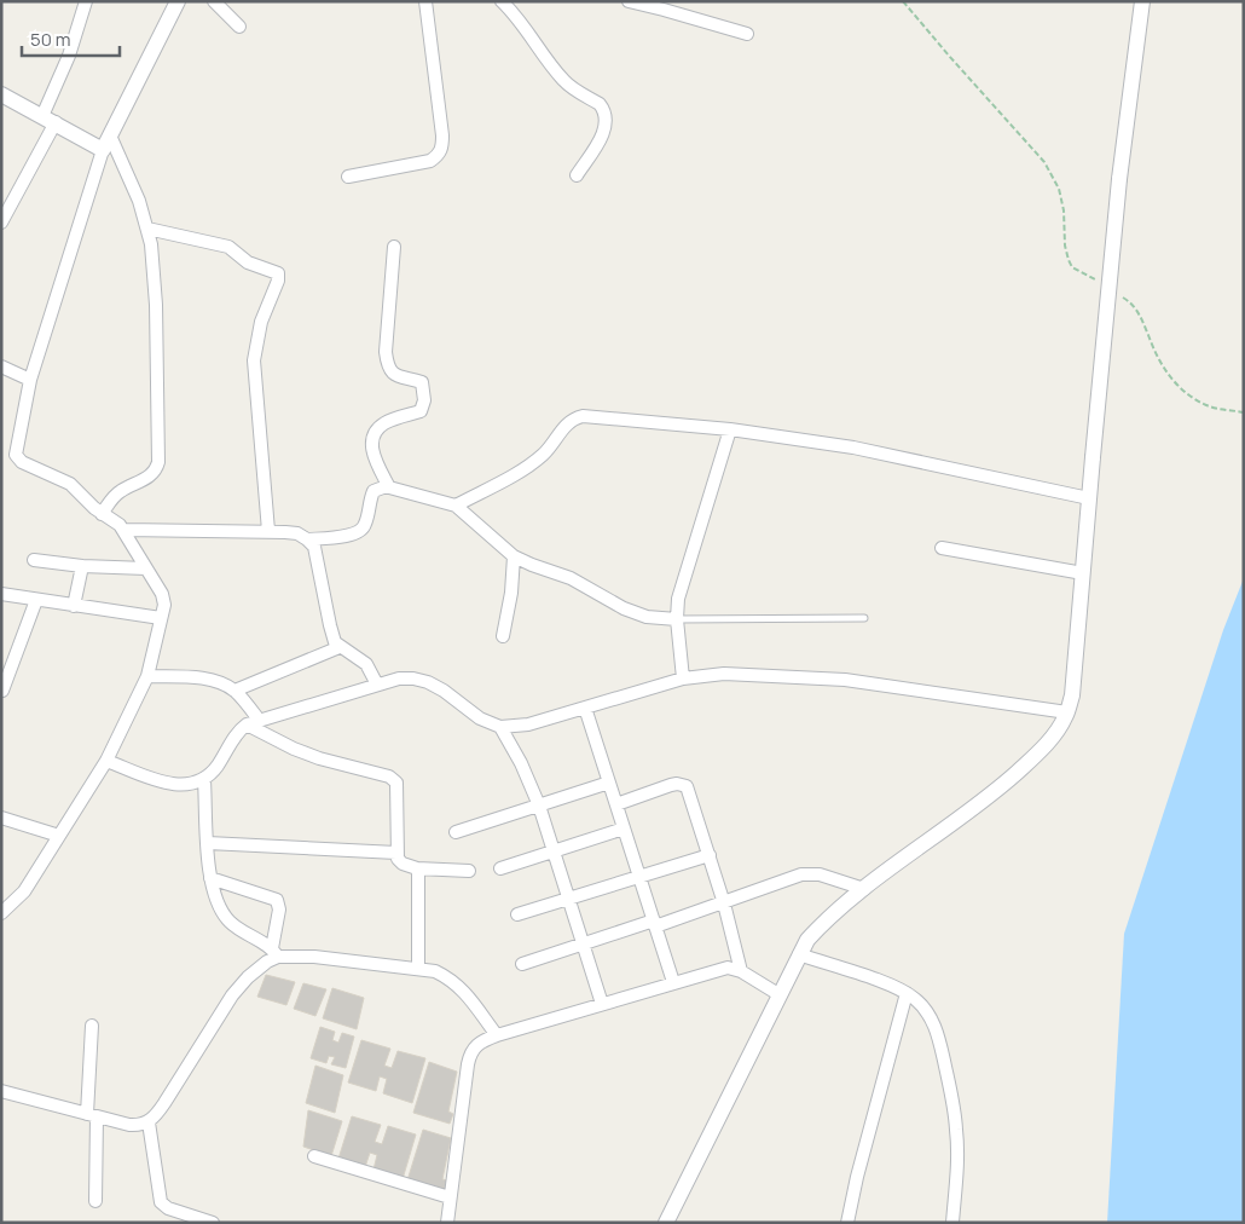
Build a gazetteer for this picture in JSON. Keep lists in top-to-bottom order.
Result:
{
  "scale_bar": "50 m"
}
